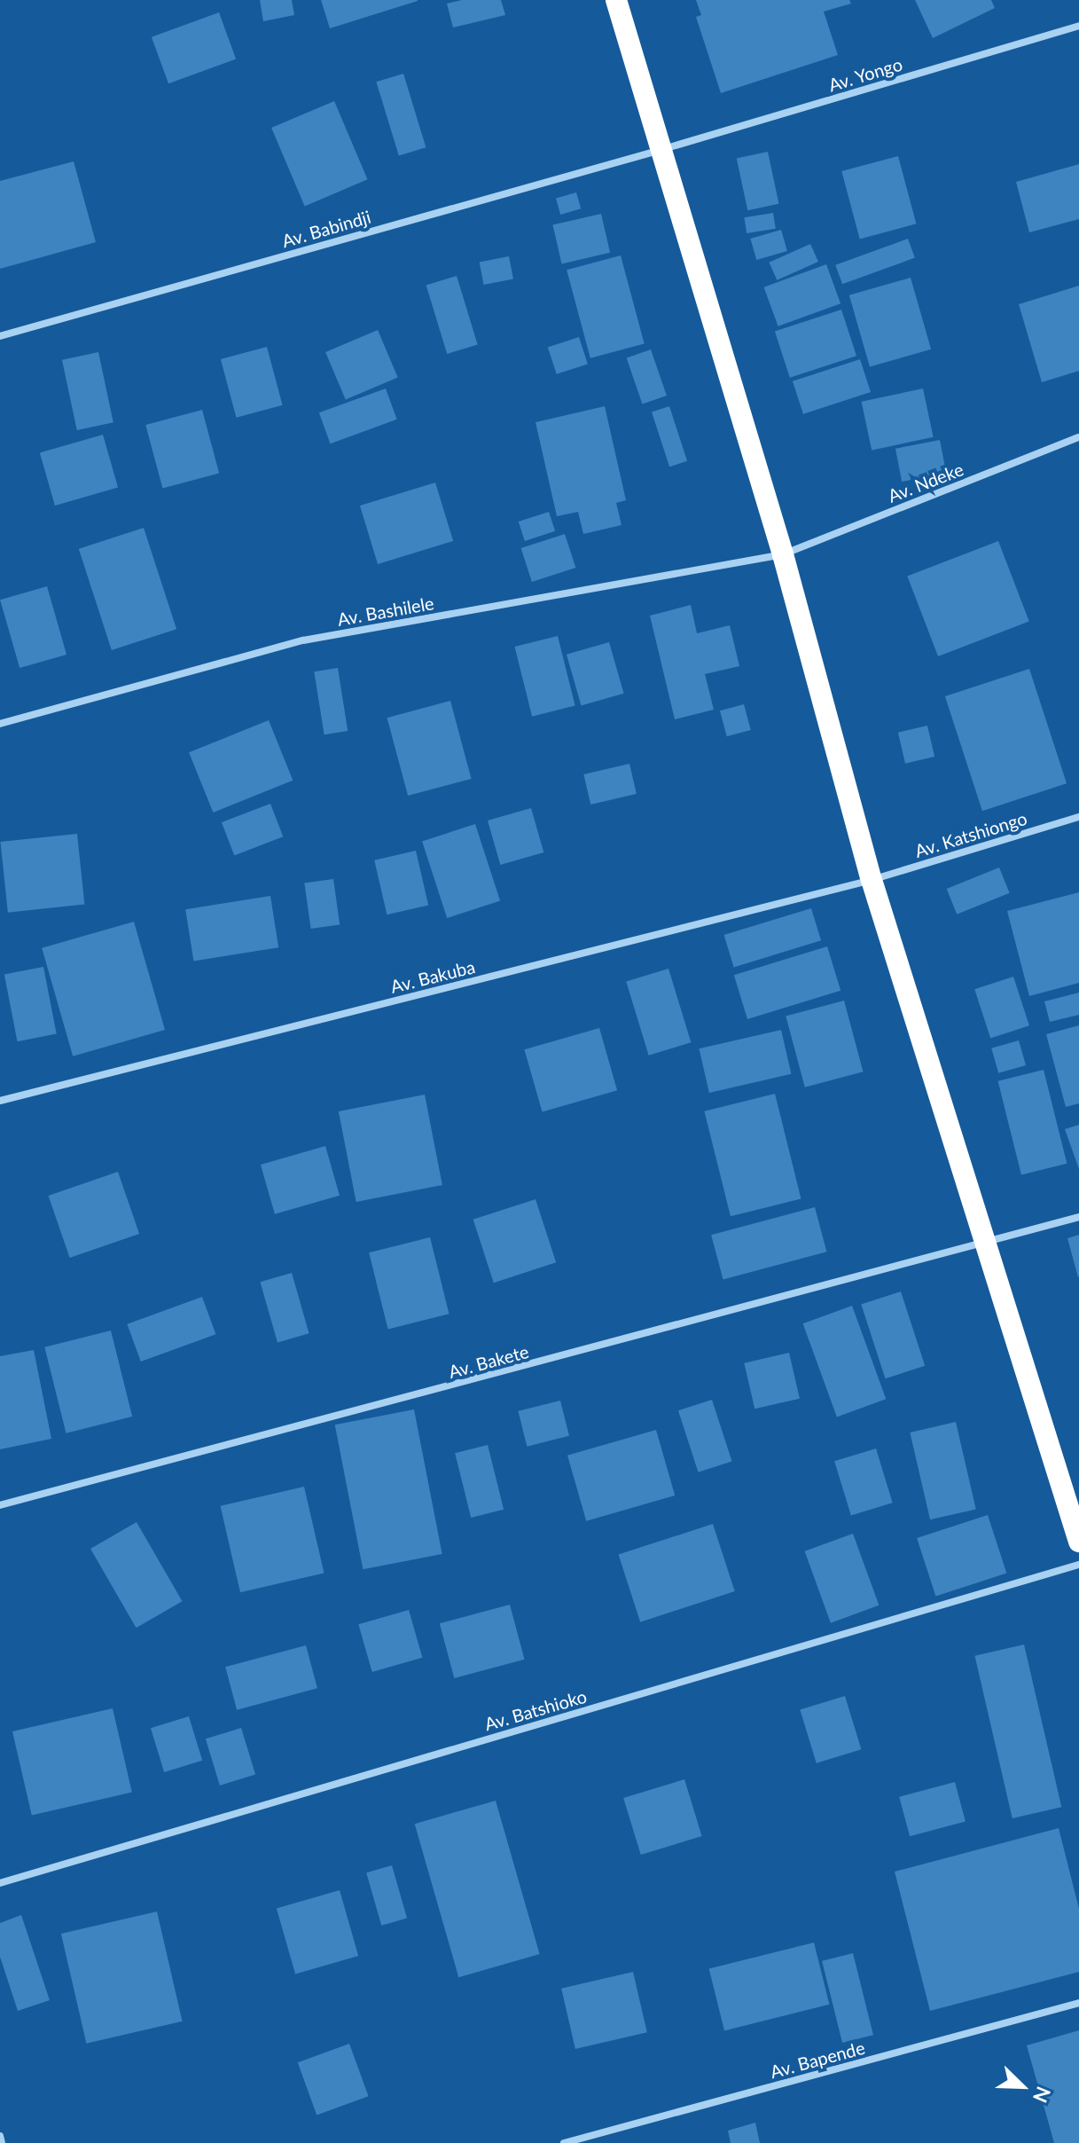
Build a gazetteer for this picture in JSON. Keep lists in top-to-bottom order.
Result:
{
  "streets": {
    "street": [
      "Av. Yongo",
      "Av. Babindji",
      "Av. Ndeke",
      "Av. Bashilele",
      "Av. Katshiongo",
      "Av. Bakuba",
      "Av. Bakete",
      "Av. Batshioko",
      "Av. Bapende"
    ]
  },
  "crossings": [
    ["Av. Yongo", "Av. Babindji"],
    ["Av. Ndeke", "Av. Bashilele"],
    ["Av. Katshiongo", "Av. Bakuba"]
  ],
  "north": "bottom right"
}
